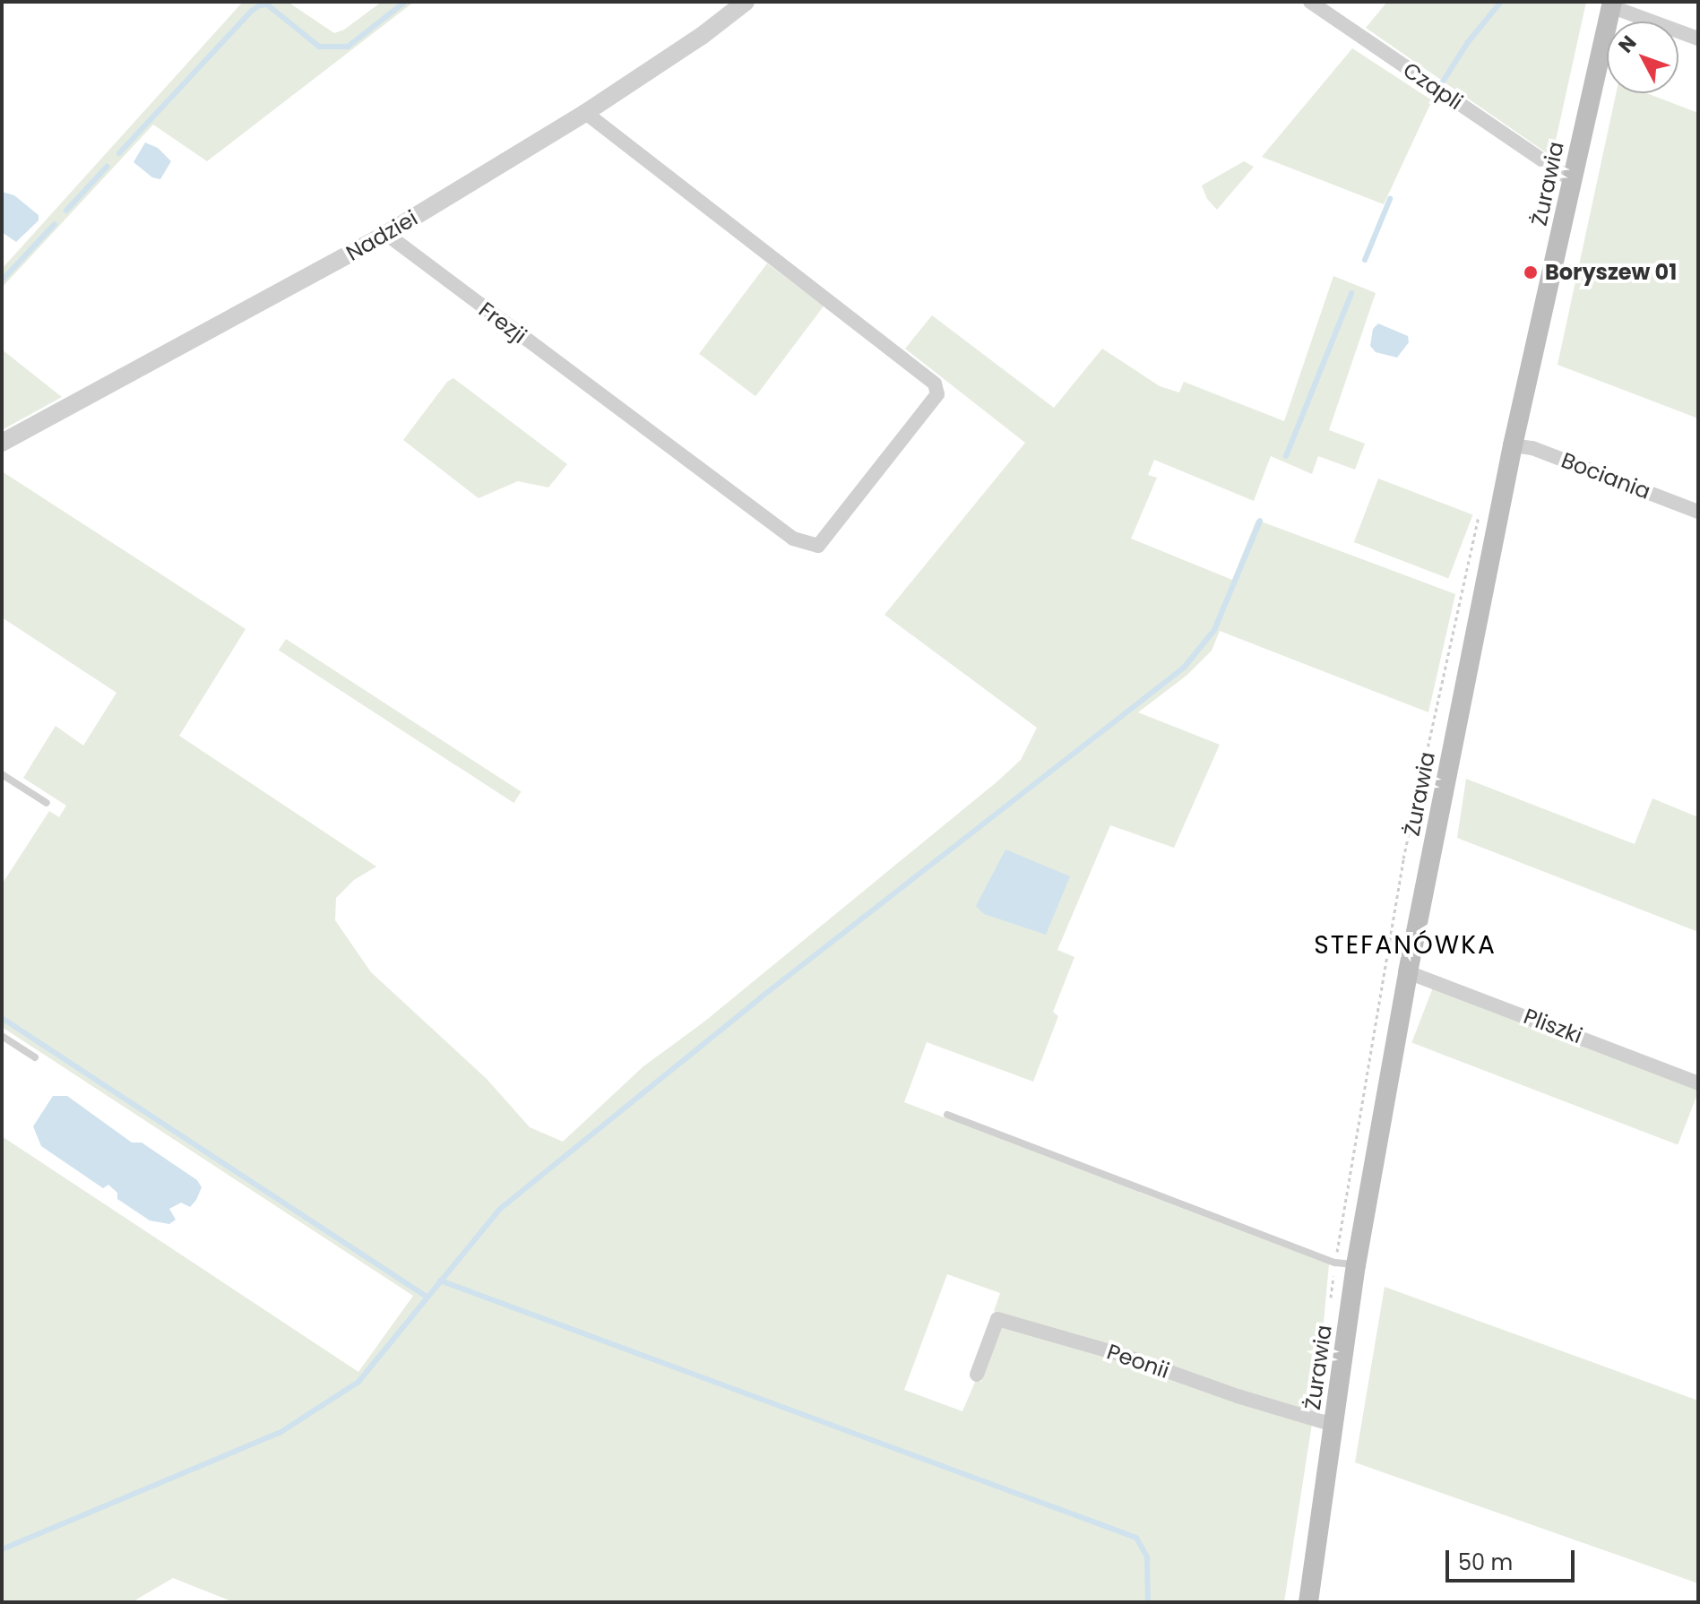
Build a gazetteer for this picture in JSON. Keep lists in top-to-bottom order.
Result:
{
  "streets": {
    "main road": ["Żurawia"],
    "street": [
      "Czapli",
      "Nadziei",
      "Frezji",
      "Bociania",
      "Pliszki",
      "Peonii"
    ]
  },
  "crossings": [
    ["Czapli", "Żurawia"],
    ["Żurawia", "Bociania"],
    ["Żurawia", "Pliszki"],
    ["Żurawia", "Peonii"],
    ["Nadziei", "Frezji"]
  ],
  "districts": ["STEFANÓWKA"],
  "places": ["Boryszew 01"],
  "scale_bar": "50 m",
  "north": "top left"
}
